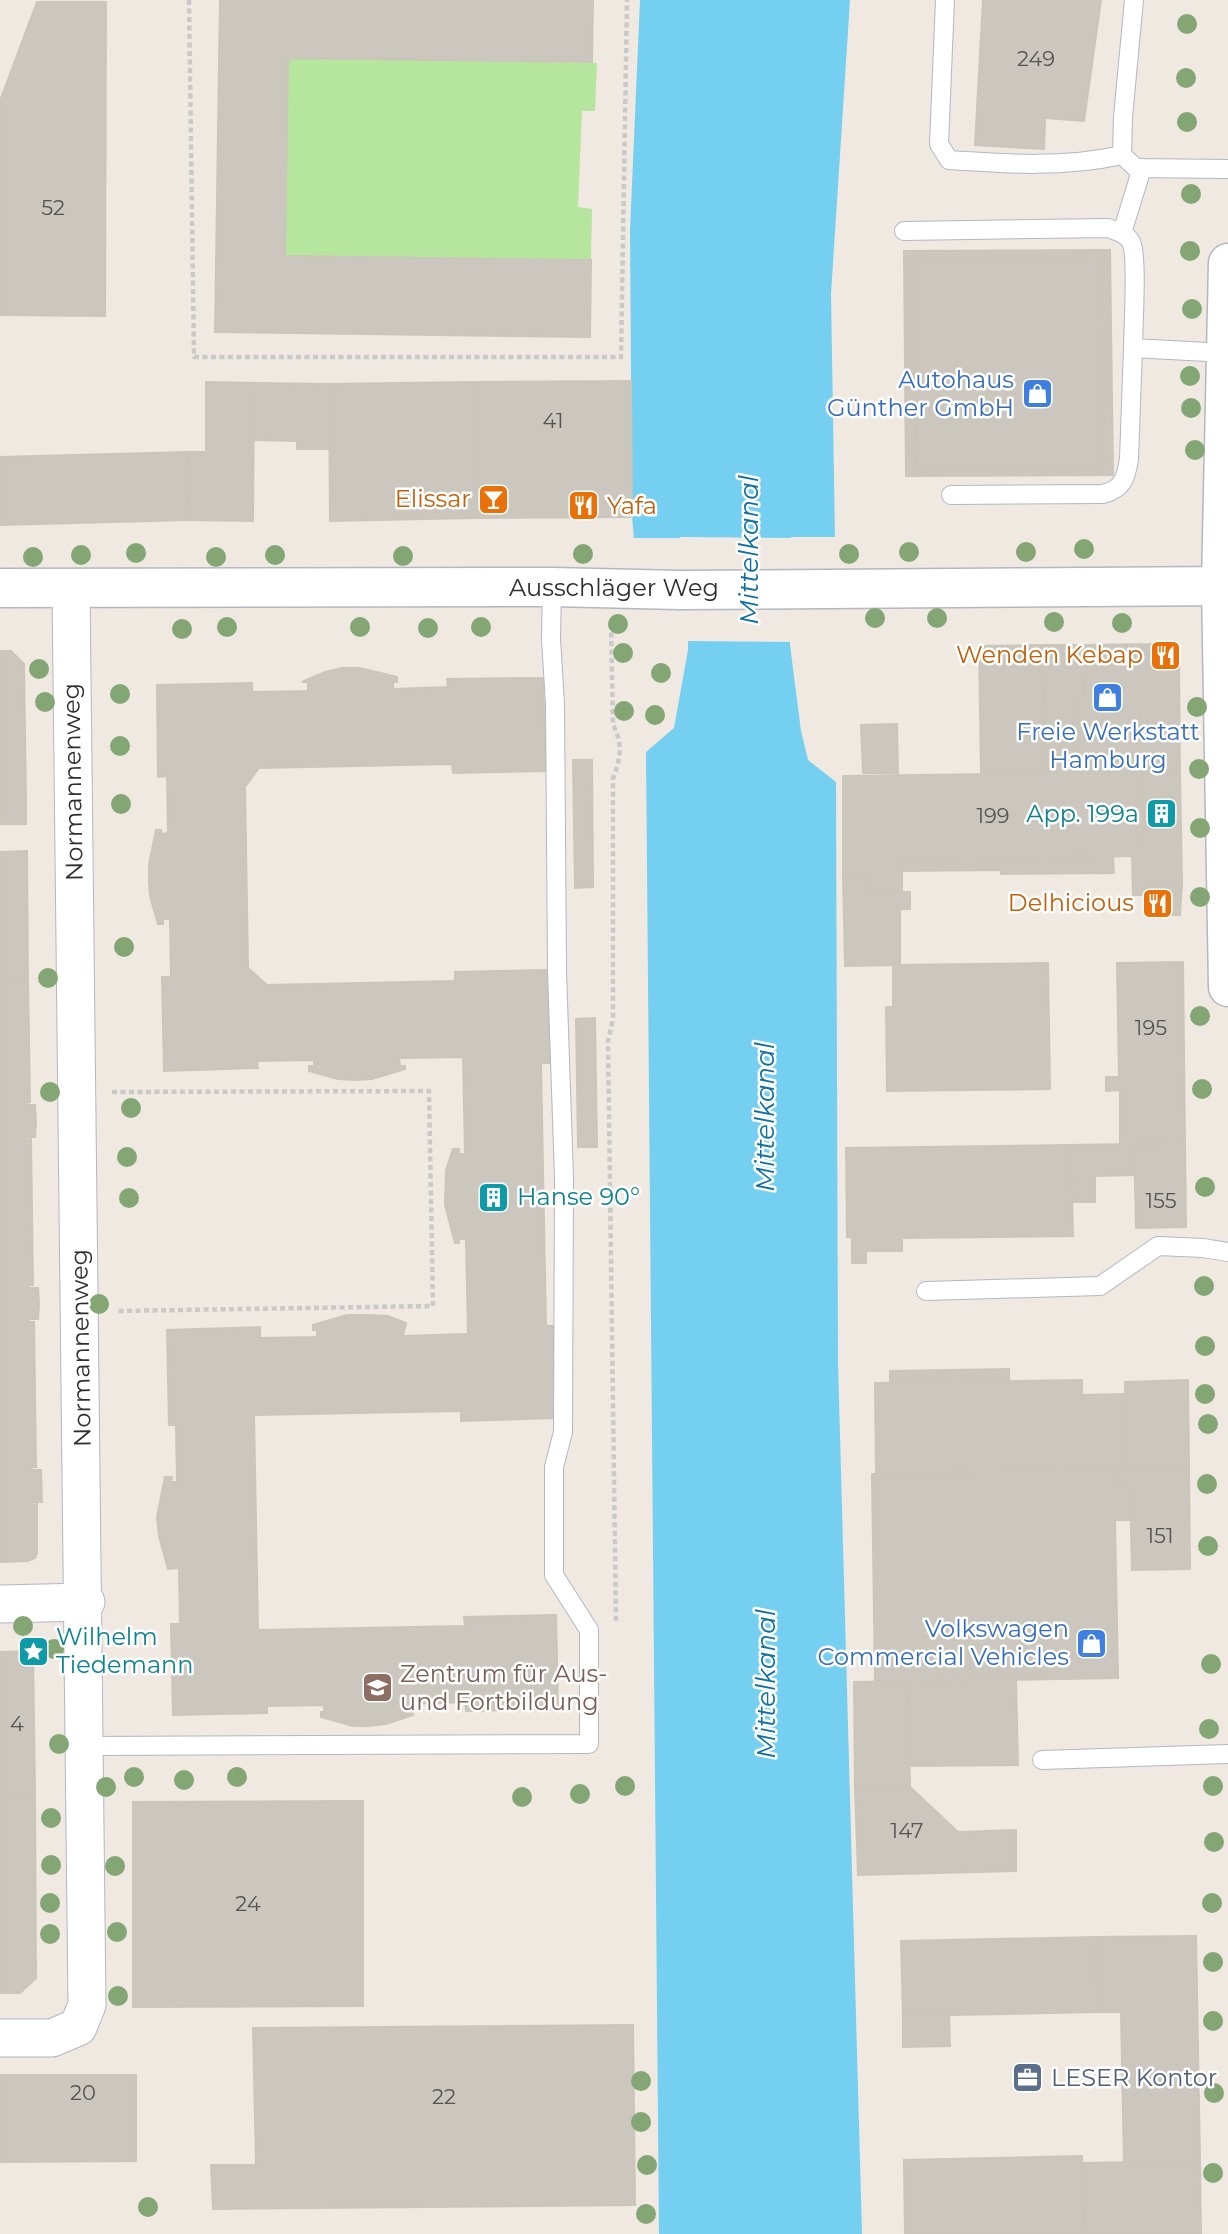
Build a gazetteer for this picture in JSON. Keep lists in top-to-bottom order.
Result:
{
  "streets": {
    "street": ["Ausschläger Weg", "Normannenweg"]
  },
  "crossings": [
    ["Ausschläger Weg", "Normannenweg"]
  ],
  "water": ["Mittelkanal"],
  "places": {
    "shop": ["Autohaus Günther GmbH", "Freie Werkstatt Hamburg", "Volkswagen Commercial Vehicles"],
    "bar": ["Elissar"],
    "restaurant": ["Yafa", "Wenden Kebap", "Delhicious"],
    "building": ["App. 199a", "Hanse 90°"],
    "place": ["Wilhelm Tiedemann"],
    "school or university": ["Zentrum für Aus- und Fortbildung"],
    "office": ["LESER Kontor"]
  },
  "house_numbers": [
    "249",
    "52",
    "41",
    "199",
    "195",
    "155",
    "151",
    "4",
    "147",
    "24",
    "20",
    "22"
  ]
}
